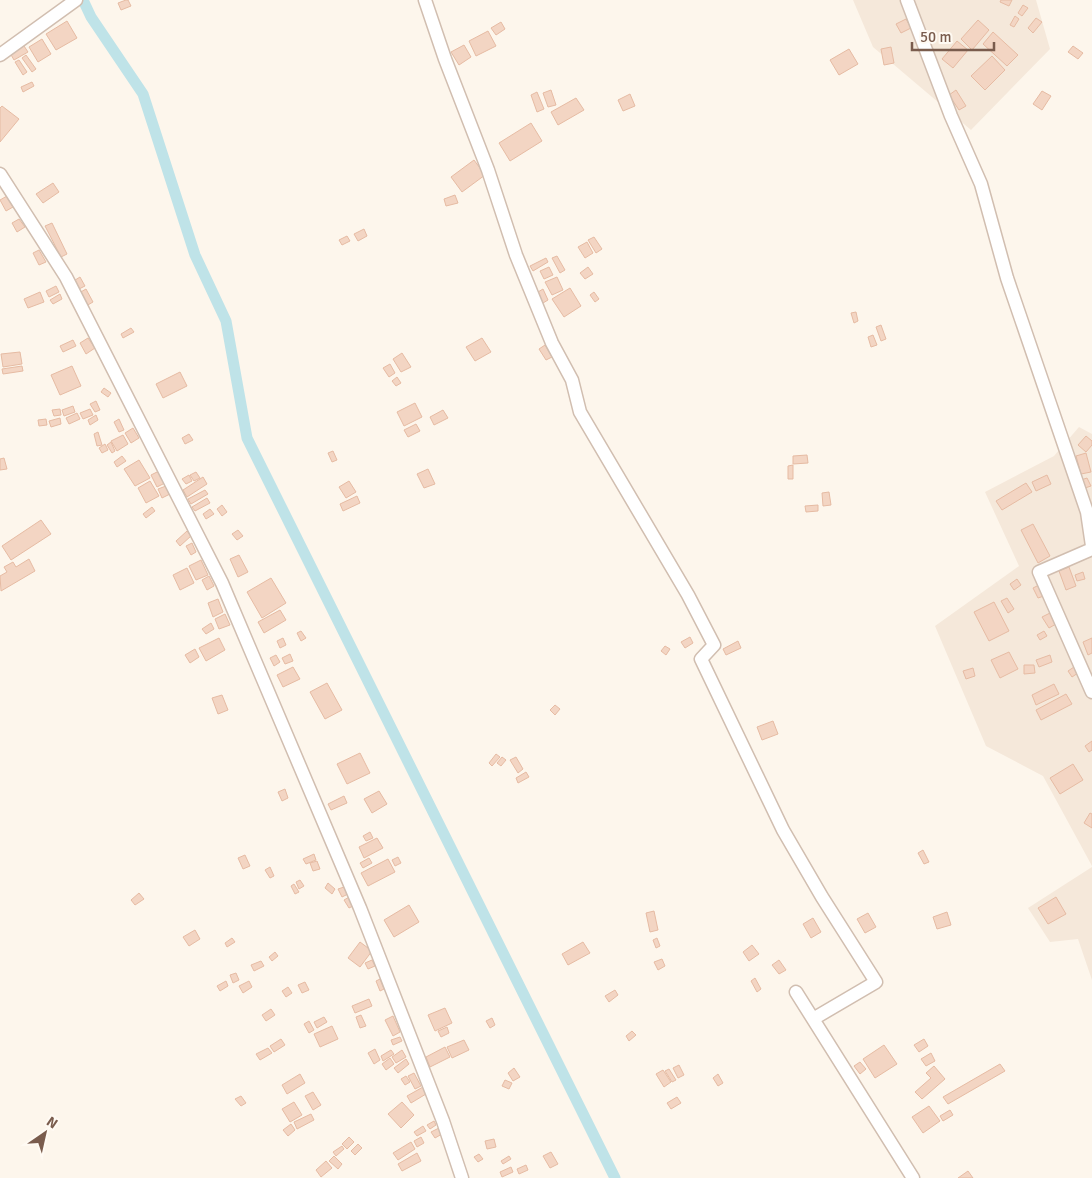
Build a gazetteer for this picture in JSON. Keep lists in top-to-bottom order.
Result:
{
  "scale_bar": "50 m",
  "north": "top right"
}
